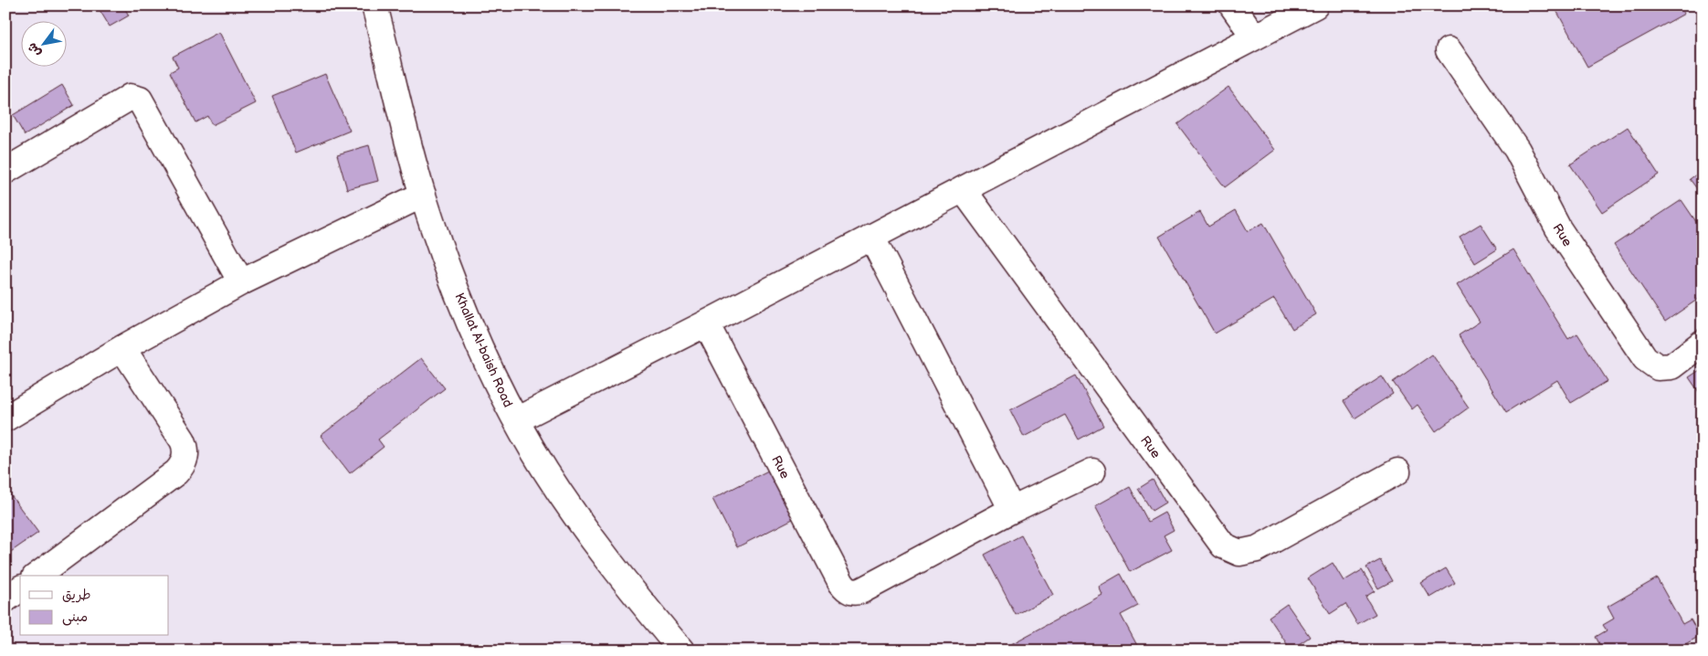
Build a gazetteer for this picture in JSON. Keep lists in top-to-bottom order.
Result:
{
  "streets": {
    "street": ["Rue", "Khallat Al-baish Road"]
  },
  "legend": ["طريق", "مبنى"],
  "north": "bottom left"
}
